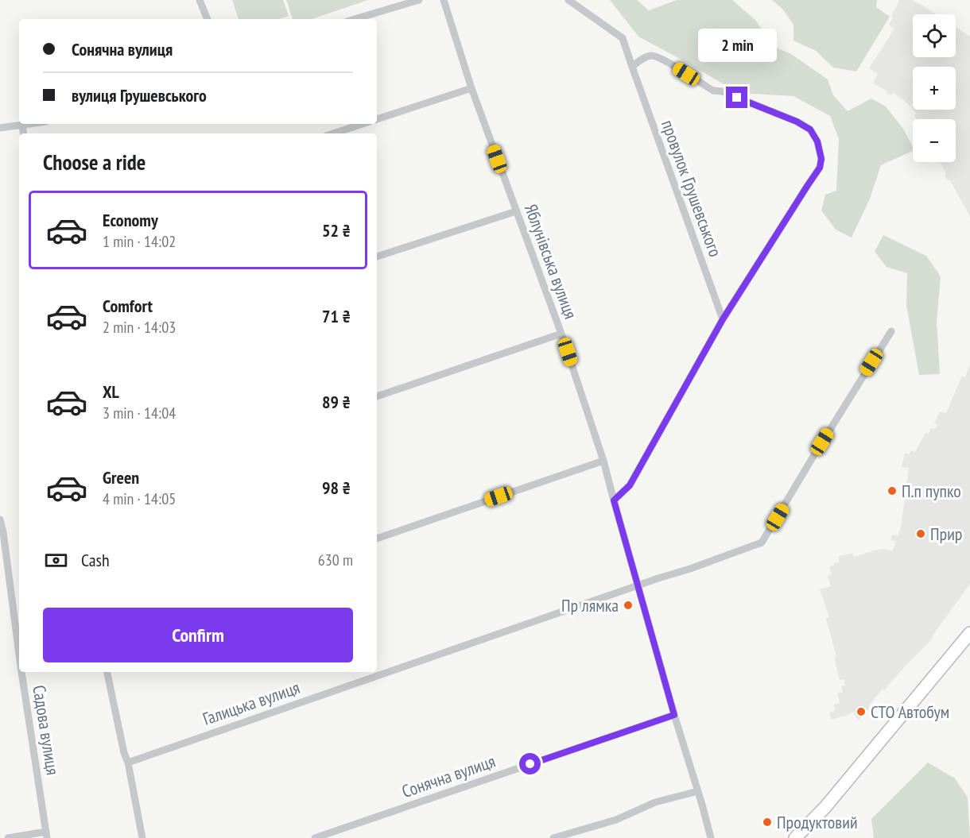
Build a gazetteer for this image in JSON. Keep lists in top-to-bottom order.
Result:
{
  "streets": {
    "street": [
      "провулок Грушевського",
      "Яблунівська вулиця",
      "Галицька вулиця",
      "Садова вулиця",
      "Сонячна вулиця"
    ]
  },
  "crossings": [
    ["Яблунівська вулиця", "Галицька вулиця"],
    ["Яблунівська вулиця", "Сонячна вулиця"]
  ],
  "places": [
    "П.п пупко",
    "Прир",
    "Пр лямка",
    "СТО Автобум",
    "Продуктовий"
  ],
  "page": {
    "map_buttons": ["+", "−"],
    "banner": ["Сонячна вулиця", "вулиця Грушевського"],
    "bubble": "2 min",
    "heading": "Choose a ride",
    "list": [
      {
        "name": "Economy",
        "note": "1 min · 14:02",
        "value": "52 ₴"
      },
      {
        "name": "Comfort",
        "note": "2 min · 14:03",
        "value": "71 ₴"
      },
      {
        "name": "XL",
        "note": "3 min · 14:04",
        "value": "89 ₴"
      },
      {
        "name": "Green",
        "note": "4 min · 14:05",
        "value": "98 ₴"
      }
    ],
    "pay": ["Cash", "630 m"],
    "buttons": "Confirm"
  }
}
